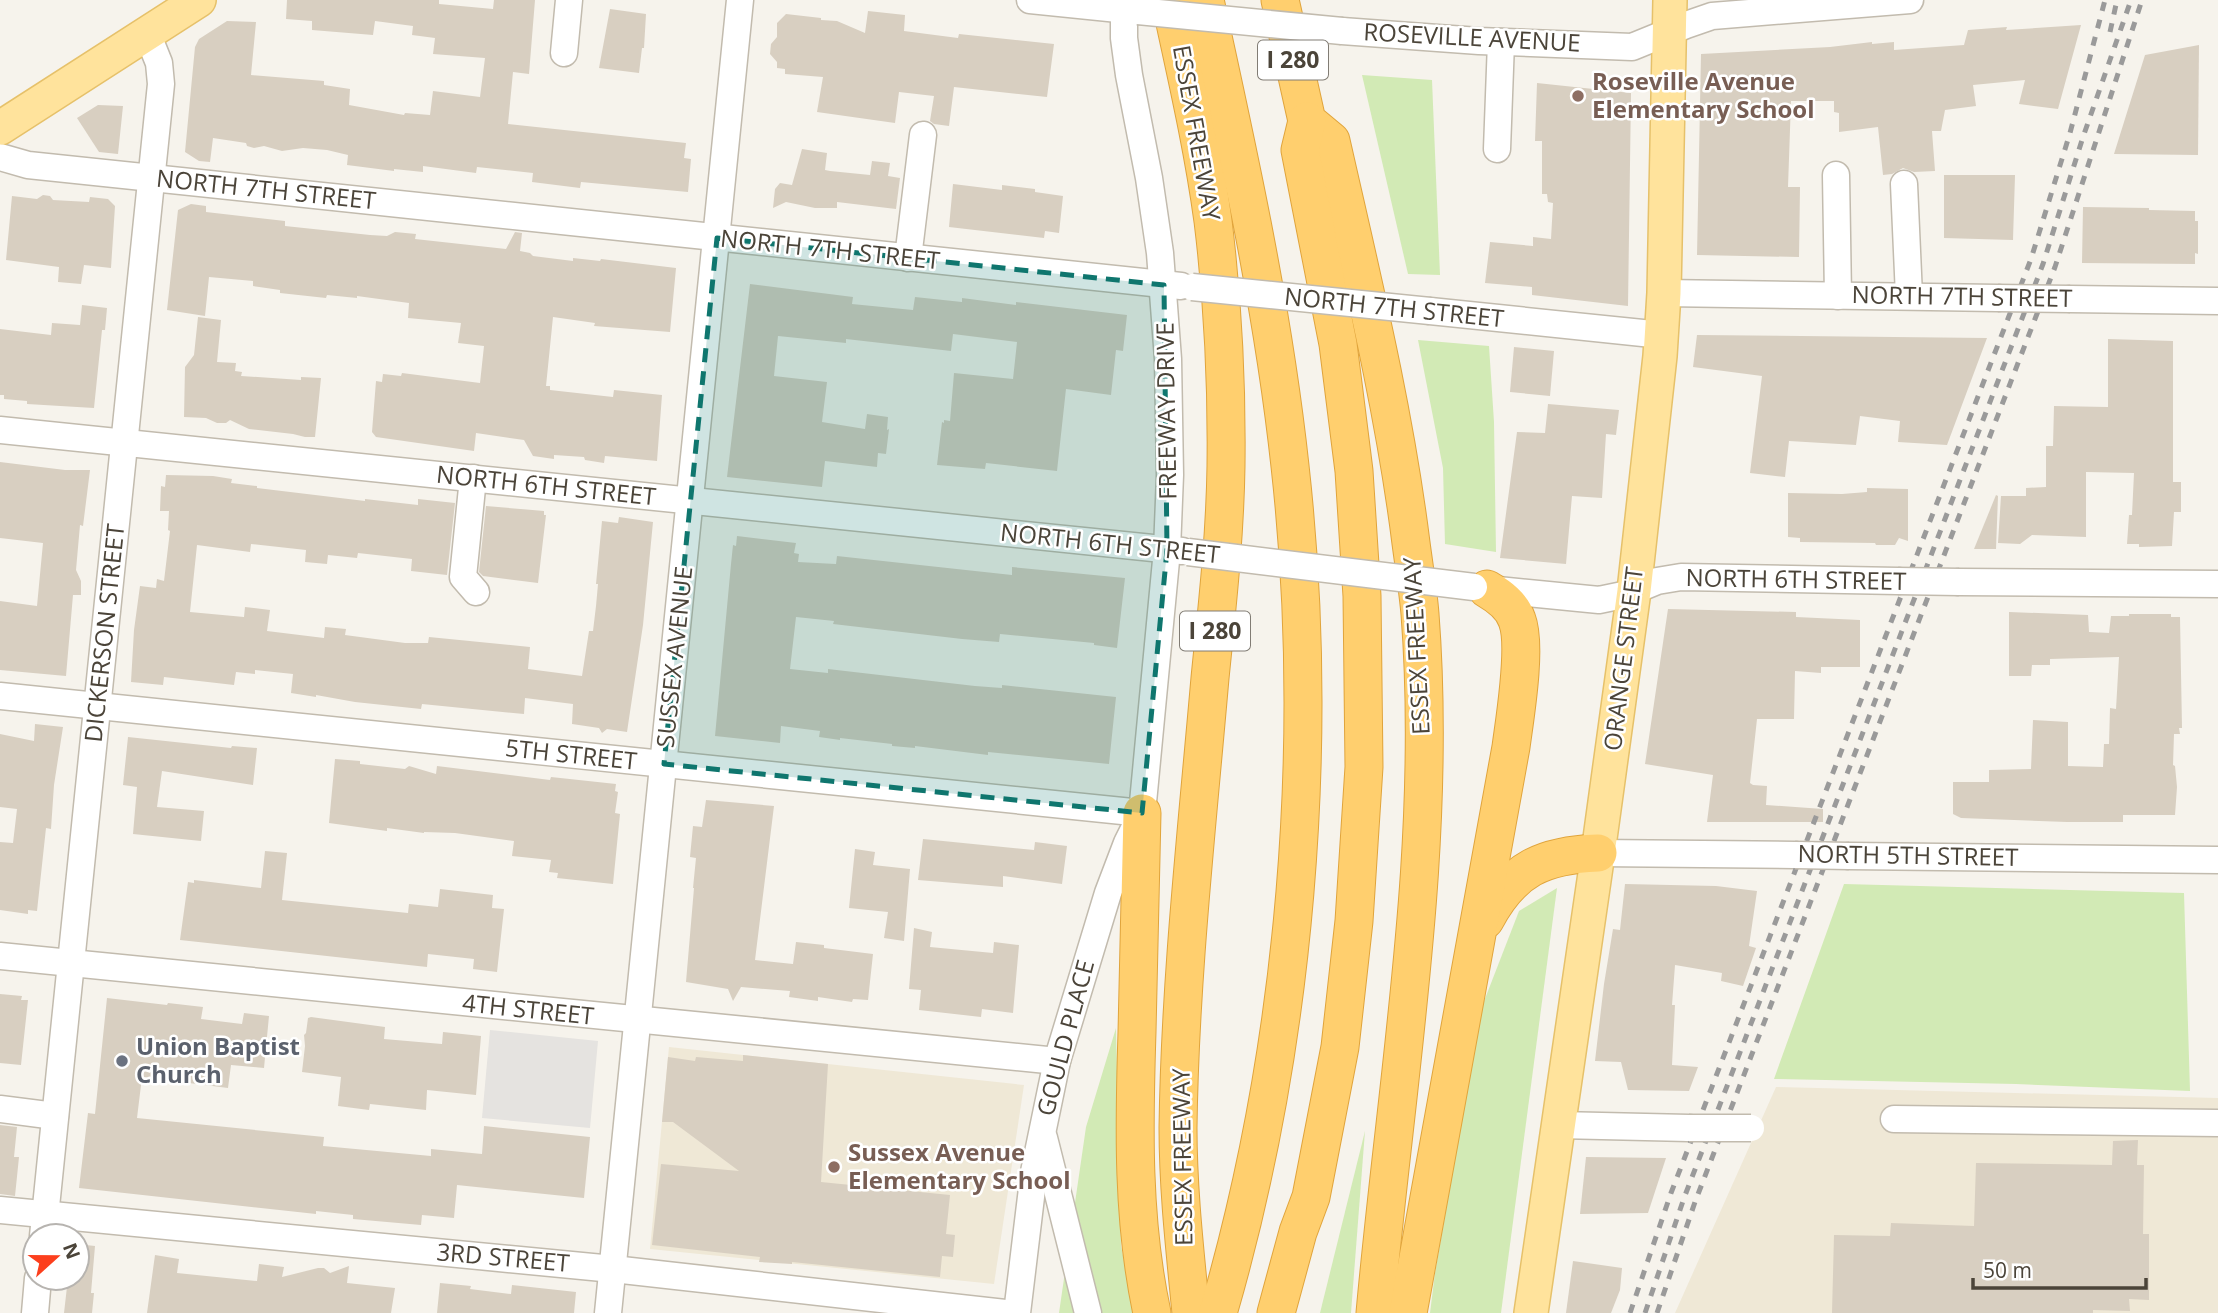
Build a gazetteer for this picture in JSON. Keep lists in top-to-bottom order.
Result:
{
  "streets": {
    "highway": ["I 280", "ESSEX FREEWAY"],
    "main road": ["ORANGE STREET"],
    "street": [
      "ROSEVILLE AVENUE",
      "NORTH 7TH STREET",
      "FREEWAY DRIVE",
      "NORTH 6TH STREET",
      "DICKERSON STREET",
      "SUSSEX AVENUE",
      "5TH STREET",
      "NORTH 5TH STREET",
      "4TH STREET",
      "GOULD PLACE",
      "3RD STREET"
    ]
  },
  "crossings": [
    ["ROSEVILLE AVENUE", "ESSEX FREEWAY"],
    ["ROSEVILLE AVENUE", "FREEWAY DRIVE"],
    ["ROSEVILLE AVENUE", "ORANGE STREET"],
    ["I 280", "ESSEX FREEWAY"],
    ["ESSEX FREEWAY", "FREEWAY DRIVE"],
    ["NORTH 7TH STREET", "FREEWAY DRIVE"],
    ["NORTH 7TH STREET", "DICKERSON STREET"],
    ["NORTH 7TH STREET", "SUSSEX AVENUE"],
    ["NORTH 7TH STREET", "ORANGE STREET"],
    ["FREEWAY DRIVE", "NORTH 6TH STREET"],
    ["FREEWAY DRIVE", "5TH STREET"],
    ["FREEWAY DRIVE", "GOULD PLACE"],
    ["NORTH 6TH STREET", "DICKERSON STREET"],
    ["NORTH 6TH STREET", "SUSSEX AVENUE"],
    ["NORTH 6TH STREET", "ORANGE STREET"],
    ["DICKERSON STREET", "5TH STREET"],
    ["DICKERSON STREET", "4TH STREET"],
    ["SUSSEX AVENUE", "5TH STREET"],
    ["SUSSEX AVENUE", "4TH STREET"],
    ["SUSSEX AVENUE", "3RD STREET"],
    ["ORANGE STREET", "NORTH 5TH STREET"],
    ["5TH STREET", "GOULD PLACE"],
    ["4TH STREET", "GOULD PLACE"]
  ],
  "places": ["Roseville Avenue Elementary School", "Union Baptist Church", "Sussex Avenue Elementary School"],
  "scale_bar": "50 m",
  "north": "right"
}
